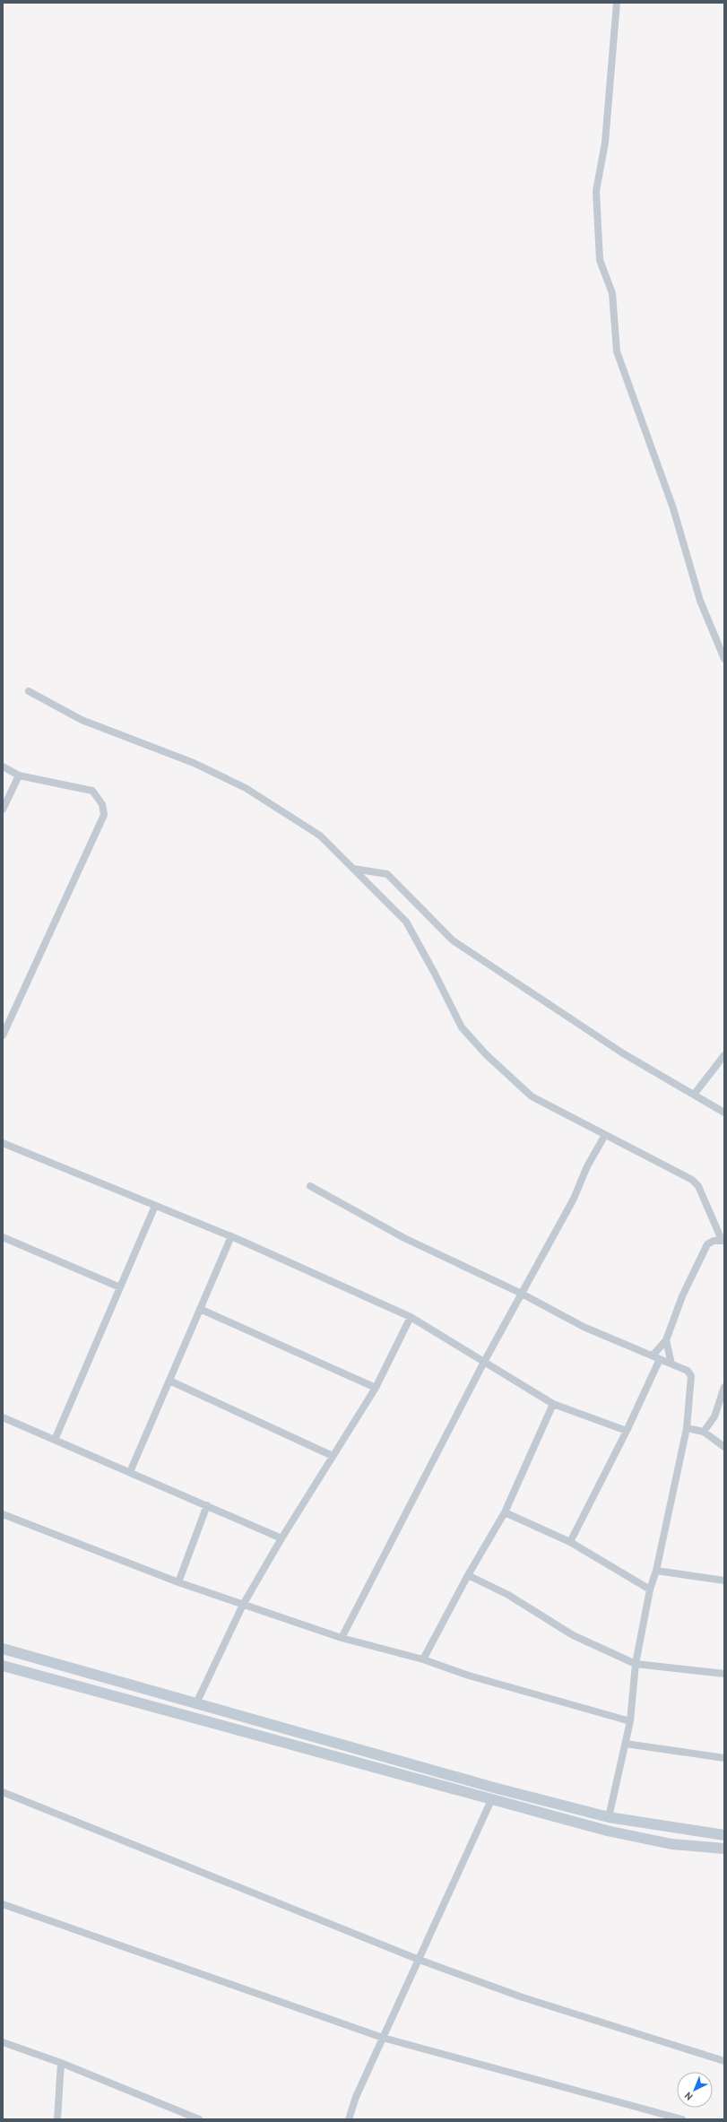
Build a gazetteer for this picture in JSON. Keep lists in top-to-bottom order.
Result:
{
  "north": "bottom left"
}
